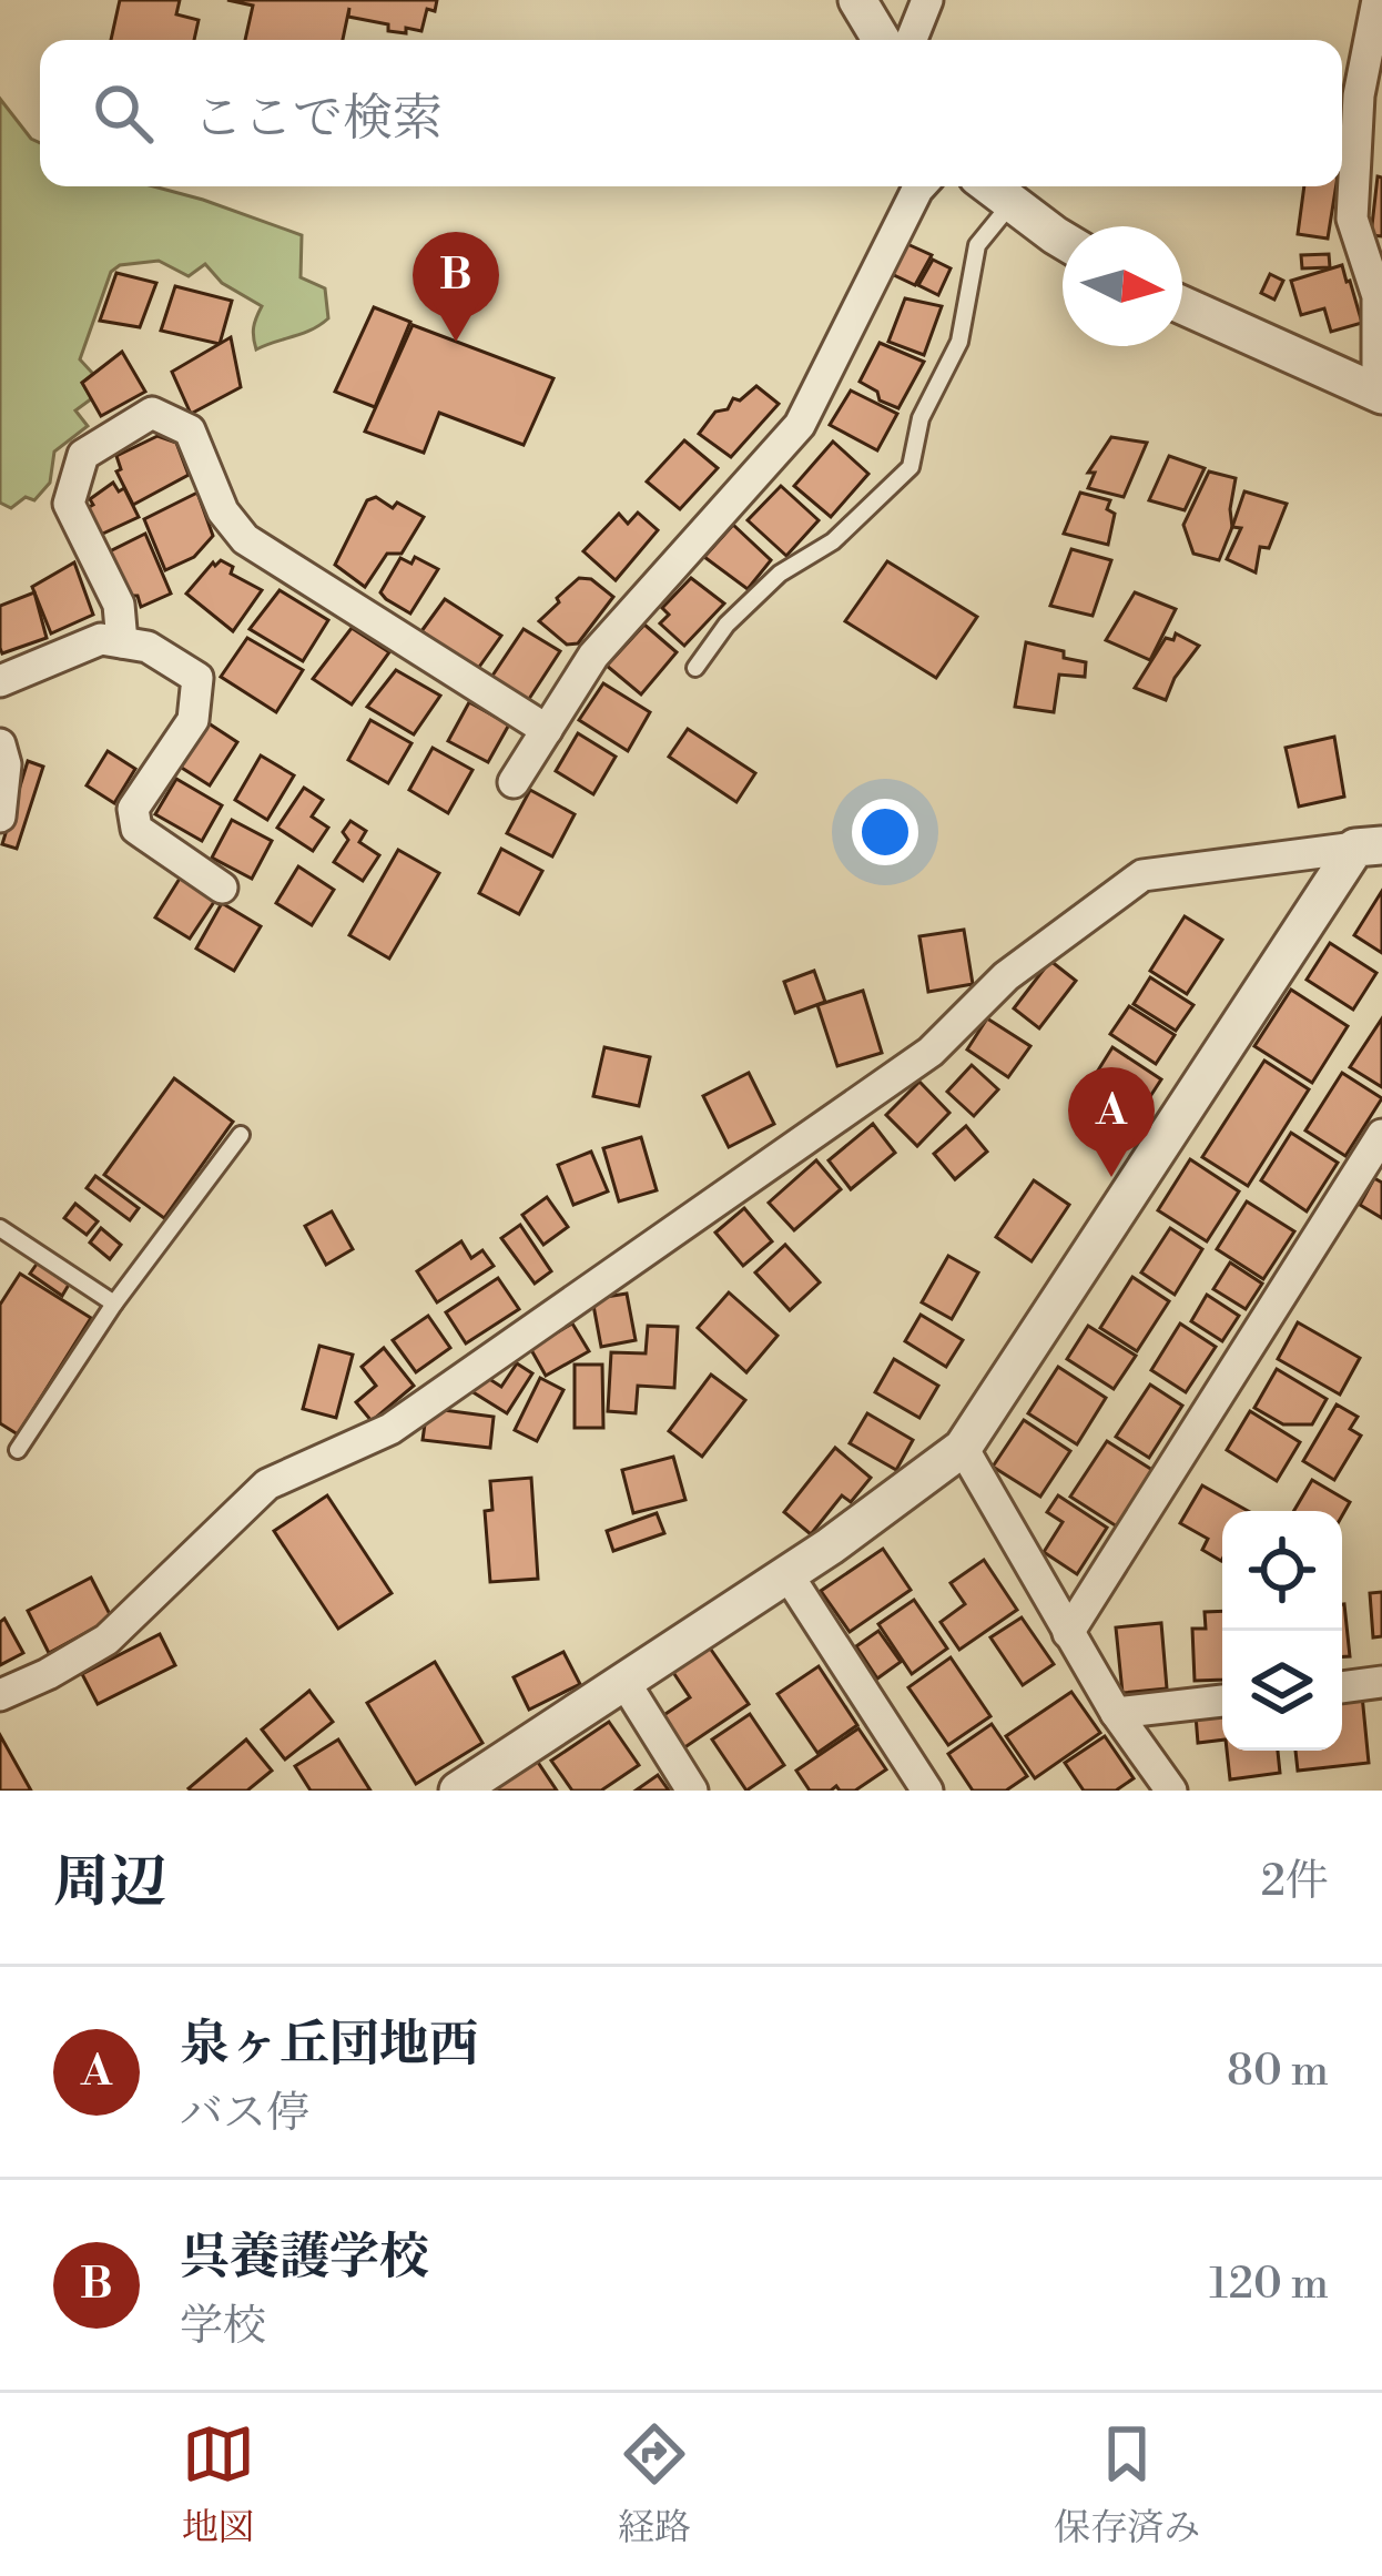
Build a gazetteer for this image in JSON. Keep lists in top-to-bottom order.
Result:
{
  "north": "right",
  "page": {
    "search": "ここで検索",
    "pins": ["B", "A"],
    "heading": ["周辺", "2件"],
    "list": [
      {
        "mark": "A",
        "name": "泉ヶ丘団地西",
        "note": "バス停",
        "value": "80 m"
      },
      {
        "mark": "B",
        "name": "呉養護学校",
        "note": "学校",
        "value": "120 m"
      }
    ],
    "nav": ["地図", "経路", "保存済み"]
  }
}
